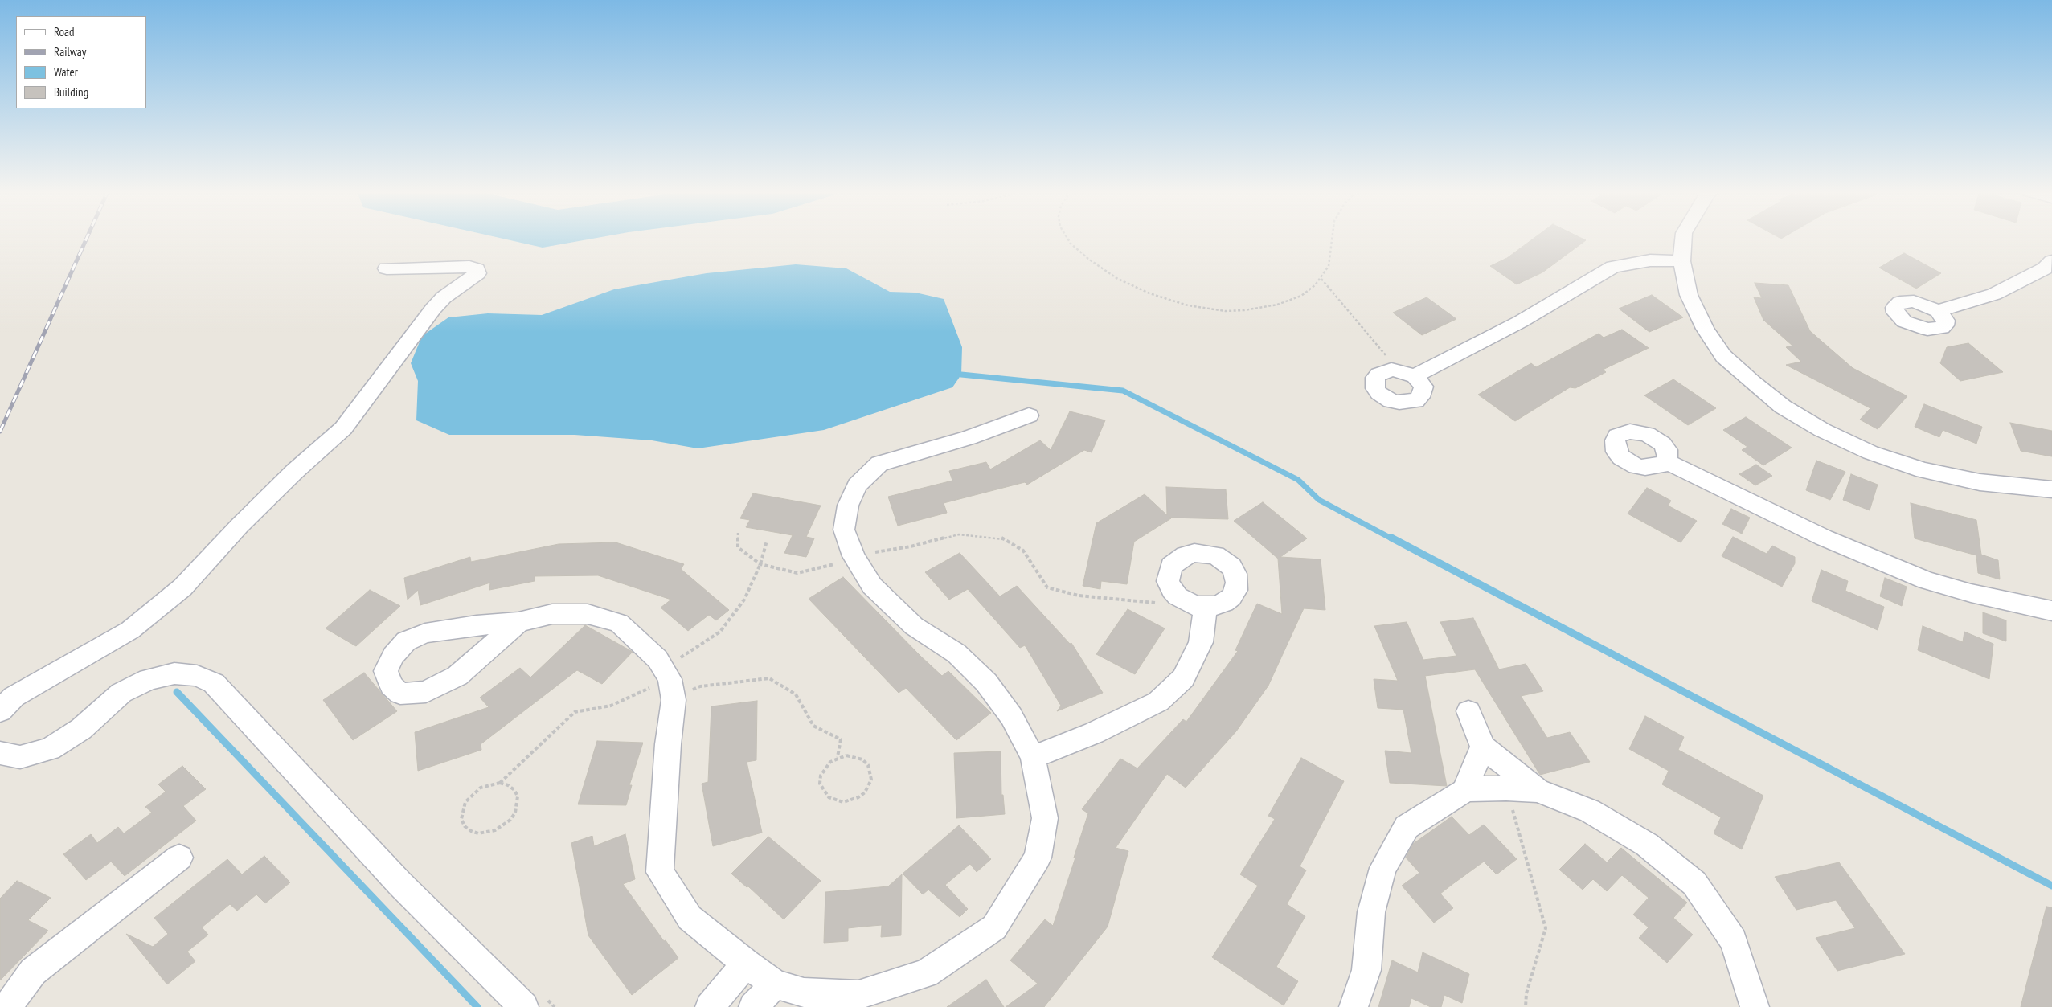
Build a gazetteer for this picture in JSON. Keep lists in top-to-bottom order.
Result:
{
  "legend": [
    "Road",
    "Railway",
    "Water",
    "Building"
  ]
}
